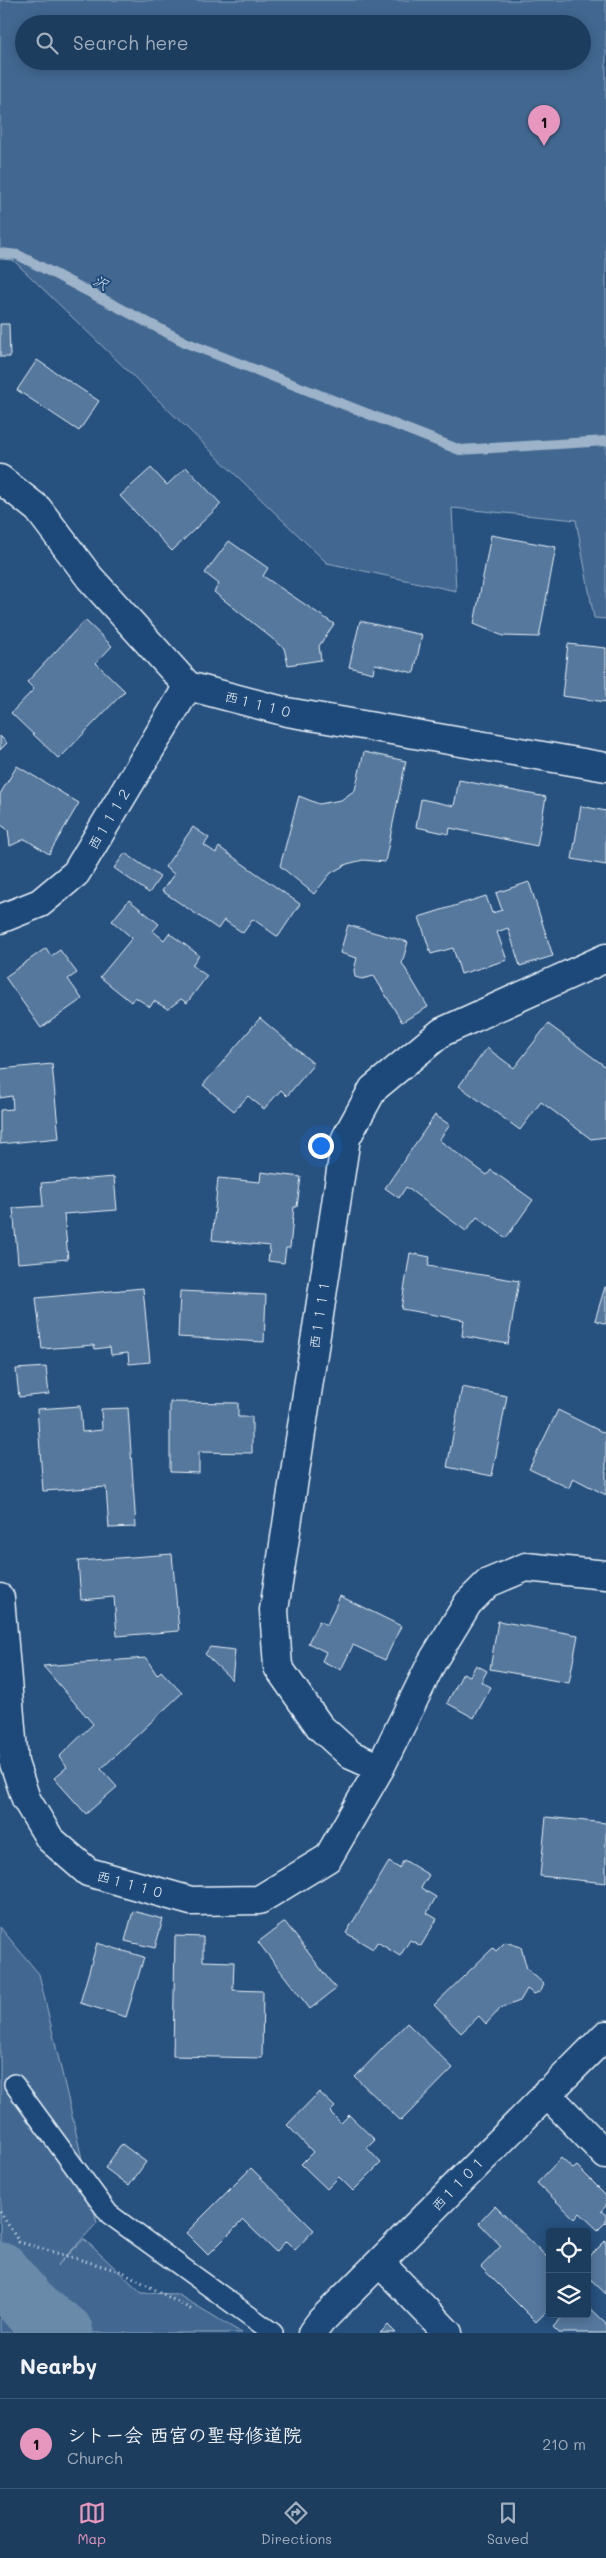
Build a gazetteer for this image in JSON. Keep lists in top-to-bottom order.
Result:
{
  "streets": {
    "street": [
      "西１１１０",
      "西１１１２",
      "西１１１１",
      "西１１０１"
    ]
  },
  "crossings": [
    ["西１１１０", "西１１１２"],
    ["西１１１０", "西１１１１"]
  ],
  "water": ["沢"],
  "page": {
    "search": "Search here",
    "pins": "1",
    "heading": "Nearby",
    "list": [
      {
        "mark": "1",
        "name": "シトー会 西宮の聖母修道院",
        "note": "Church",
        "value": "210 m"
      }
    ],
    "nav": ["Map", "Directions", "Saved"]
  }
}
